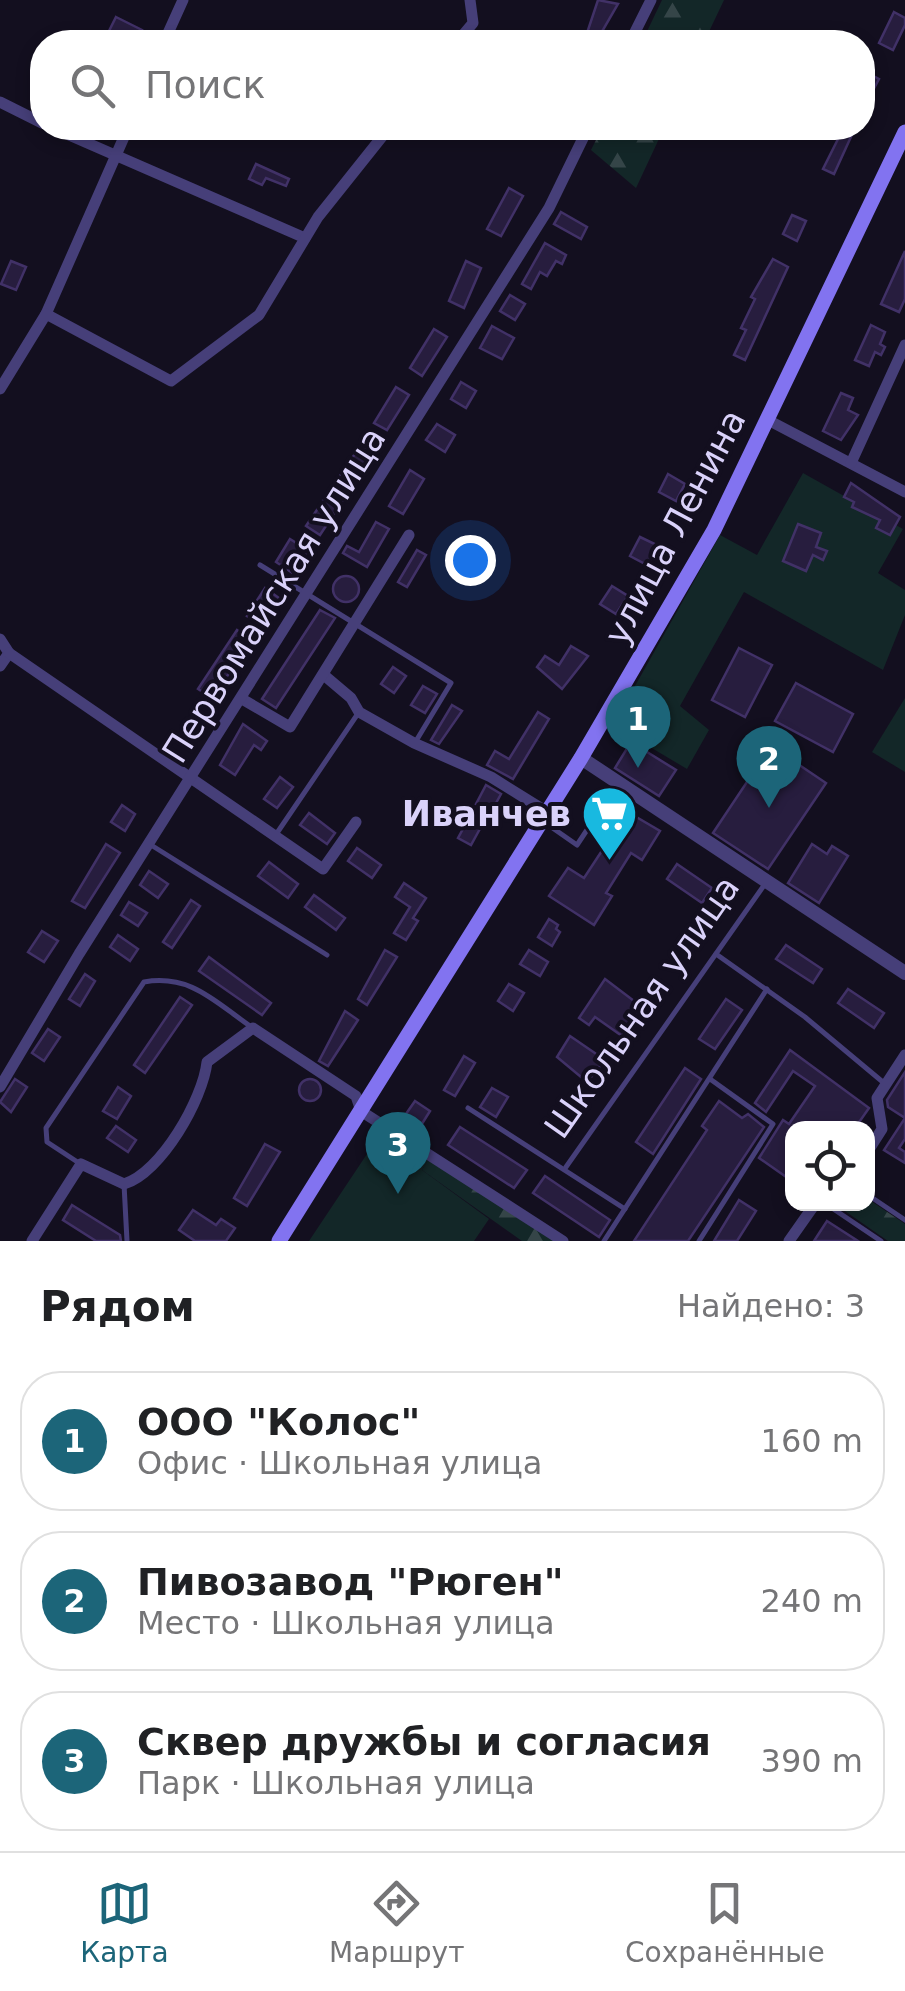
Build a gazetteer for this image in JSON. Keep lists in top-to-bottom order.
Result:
{
  "streets": {
    "main road": ["улица Ленина"],
    "street": ["Первомайская улица", "Школьная улица"]
  },
  "crossings": [
    ["улица Ленина", "Школьная улица"]
  ],
  "places": {
    "supermarket": ["Иванчев"]
  },
  "page": {
    "search": "Поиск",
    "pins": ["1", "2", "3"],
    "heading": ["Рядом", "Найдено: 3"],
    "list": [
      {
        "mark": "1",
        "name": "ООО \"Колос\"",
        "note": "Офис · Школьная улица",
        "value": "160 m"
      },
      {
        "mark": "2",
        "name": "Пивозавод \"Рюген\"",
        "note": "Место · Школьная улица",
        "value": "240 m"
      },
      {
        "mark": "3",
        "name": "Сквер дружбы и согласия",
        "note": "Парк · Школьная улица",
        "value": "390 m"
      }
    ],
    "nav": ["Карта", "Маршрут", "Сохранённые"]
  }
}
